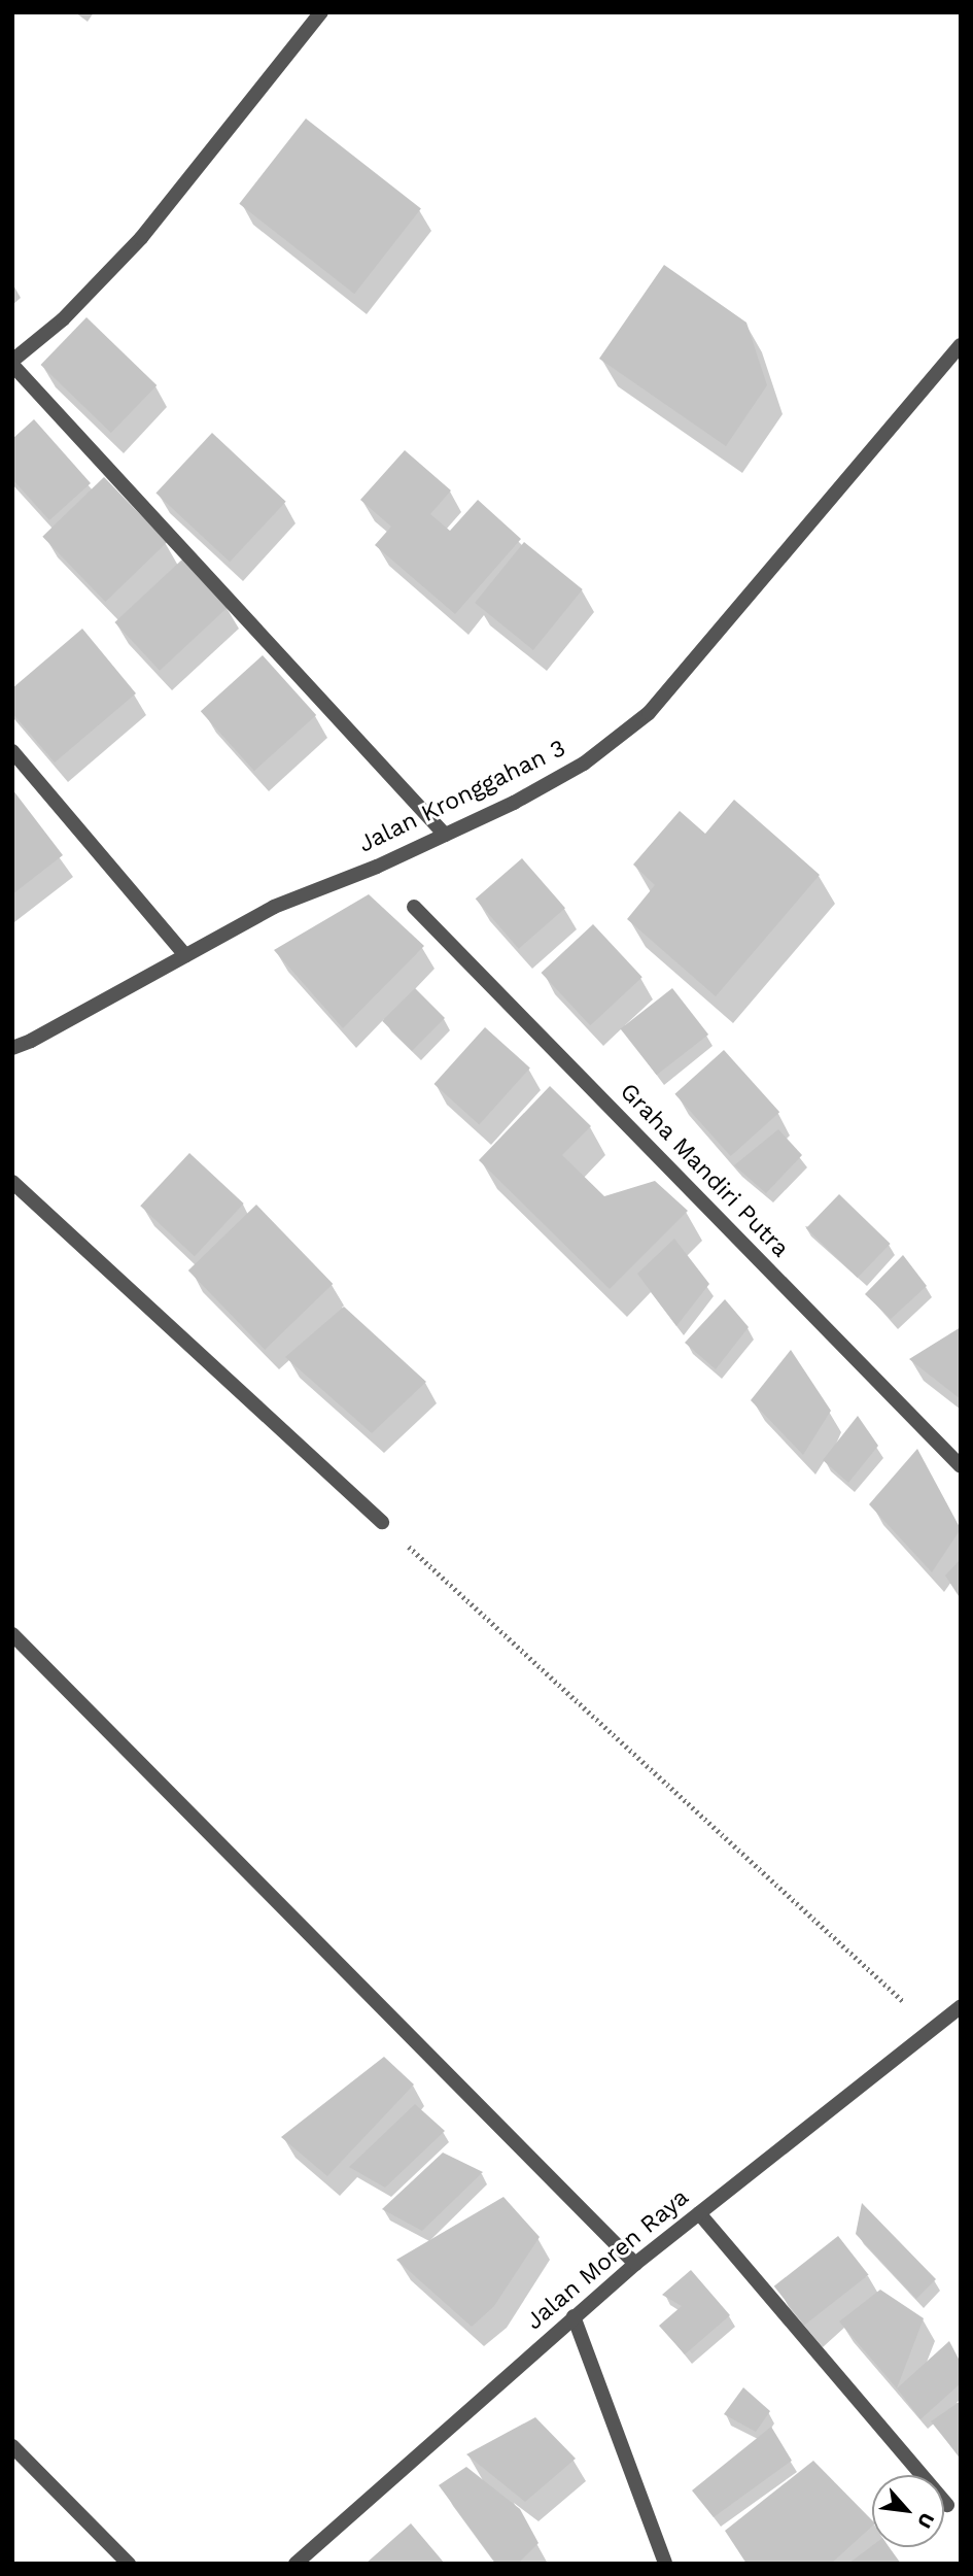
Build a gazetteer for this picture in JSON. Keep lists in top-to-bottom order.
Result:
{
  "streets": {
    "street": ["Jalan Kronggahan 3", "Graha Mandiri Putra", "Jalan Moren Raya"]
  },
  "north": "bottom right"
}
